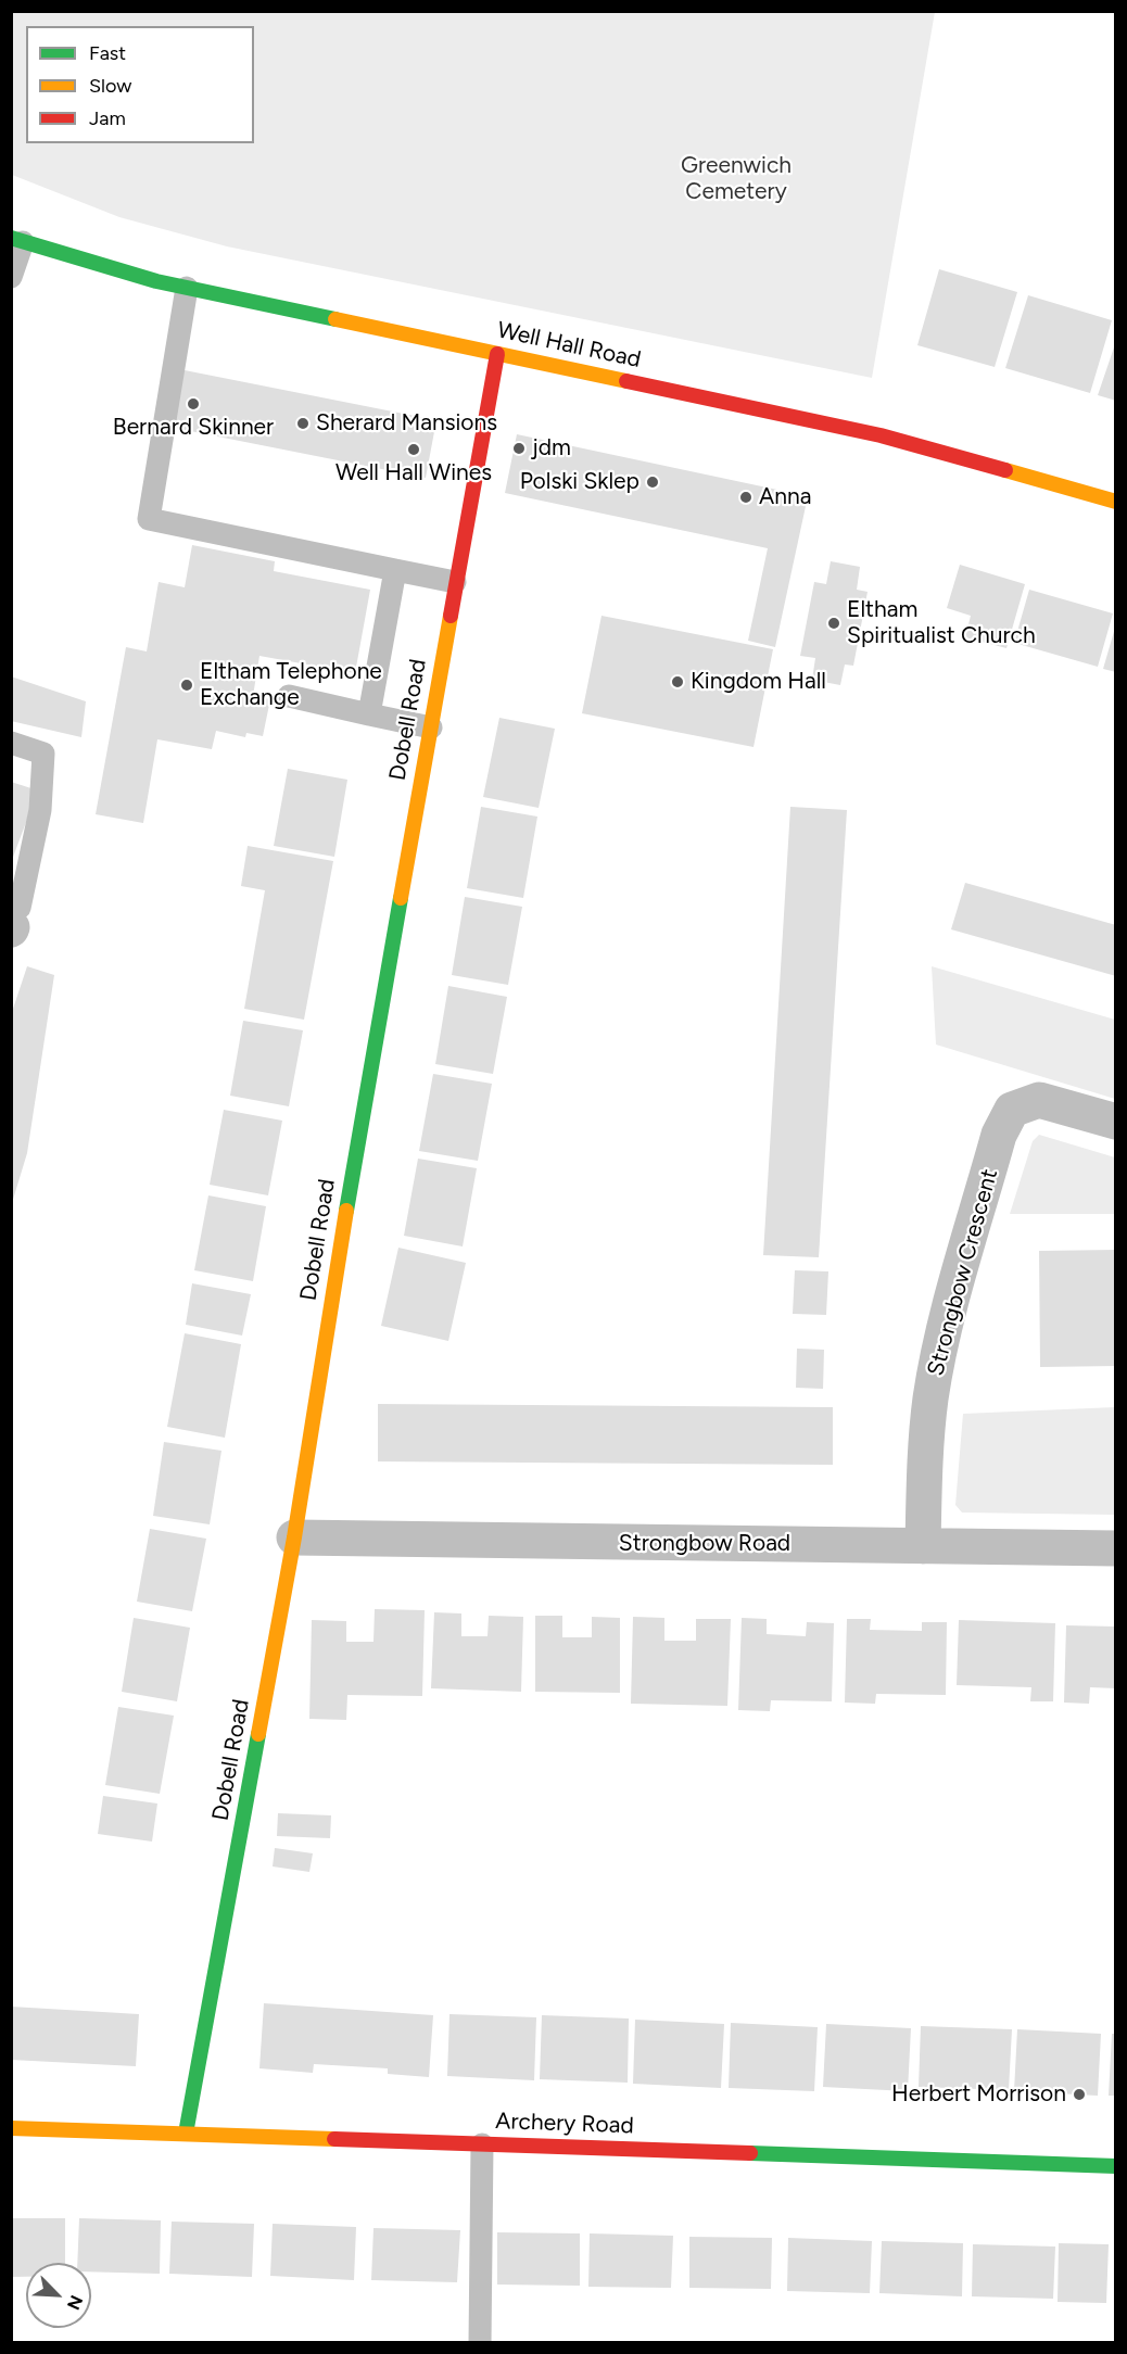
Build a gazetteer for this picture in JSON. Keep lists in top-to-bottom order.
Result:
{
  "streets": {
    "street": [
      "Well Hall Road",
      "Dobell Road",
      "Strongbow Crescent",
      "Strongbow Road",
      "Archery Road"
    ]
  },
  "crossings": [
    ["Well Hall Road", "Dobell Road"],
    ["Dobell Road", "Strongbow Road"],
    ["Dobell Road", "Archery Road"],
    ["Strongbow Crescent", "Strongbow Road"]
  ],
  "parks": ["Greenwich Cemetery"],
  "places": [
    "Bernard Skinner",
    "Sherard Mansions",
    "jdm",
    "Well Hall Wines",
    "Polski Sklep",
    "Anna",
    "Eltham Spiritualist Church",
    "Kingdom Hall",
    "Eltham Telephone Exchange",
    "Herbert Morrison"
  ],
  "legend": ["Fast", "Slow", "Jam"],
  "north": "bottom right"
}
